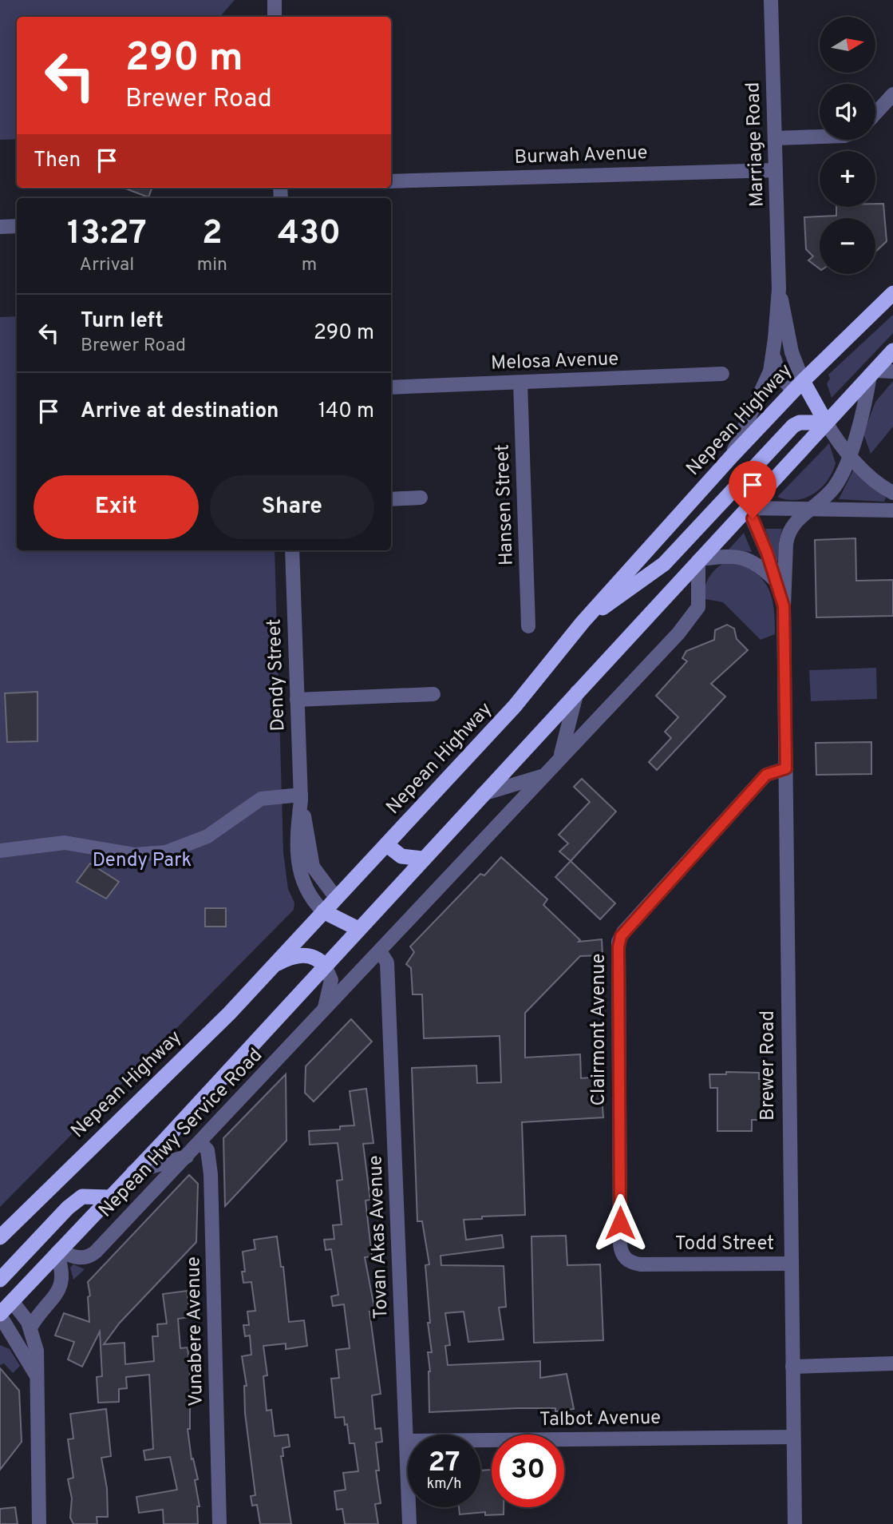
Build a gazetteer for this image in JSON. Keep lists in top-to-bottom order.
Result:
{
  "streets": {
    "highway": ["Nepean Highway"],
    "street": [
      "Marriage Road",
      "Burwah Avenue",
      "Melosa Avenue",
      "Hansen Street",
      "Dendy Street",
      "Clairmont Avenue",
      "Brewer Road",
      "Nepean Hwy Service Road",
      "Tovan Akas Avenue",
      "Todd Street",
      "Vunabere Avenue",
      "Talbot Avenue"
    ]
  },
  "crossings": [
    ["Marriage Road", "Burwah Avenue"],
    ["Marriage Road", "Nepean Highway"],
    ["Melosa Avenue", "Hansen Street"],
    ["Nepean Highway", "Dendy Street"],
    ["Clairmont Avenue", "Brewer Road"],
    ["Clairmont Avenue", "Todd Street"],
    ["Brewer Road", "Todd Street"],
    ["Brewer Road", "Talbot Avenue"],
    ["Nepean Hwy Service Road", "Tovan Akas Avenue"],
    ["Nepean Hwy Service Road", "Vunabere Avenue"],
    ["Tovan Akas Avenue", "Talbot Avenue"]
  ],
  "parks": ["Dendy Park"],
  "north": "right",
  "page": {
    "map_buttons": ["+", "−"],
    "turn": ["290 m", "Brewer Road"],
    "then": "Then",
    "eta": [
      "13:27",
      "Arrival",
      "2",
      "min",
      "430",
      "m"
    ],
    "list": [
      {
        "name": "Turn left",
        "note": "Brewer Road",
        "value": "290 m"
      },
      {
        "name": "Arrive at destination",
        "value": "140 m"
      }
    ],
    "buttons": ["Exit", "Share"],
    "speed": "27 km/h",
    "limit": "30"
  }
}
